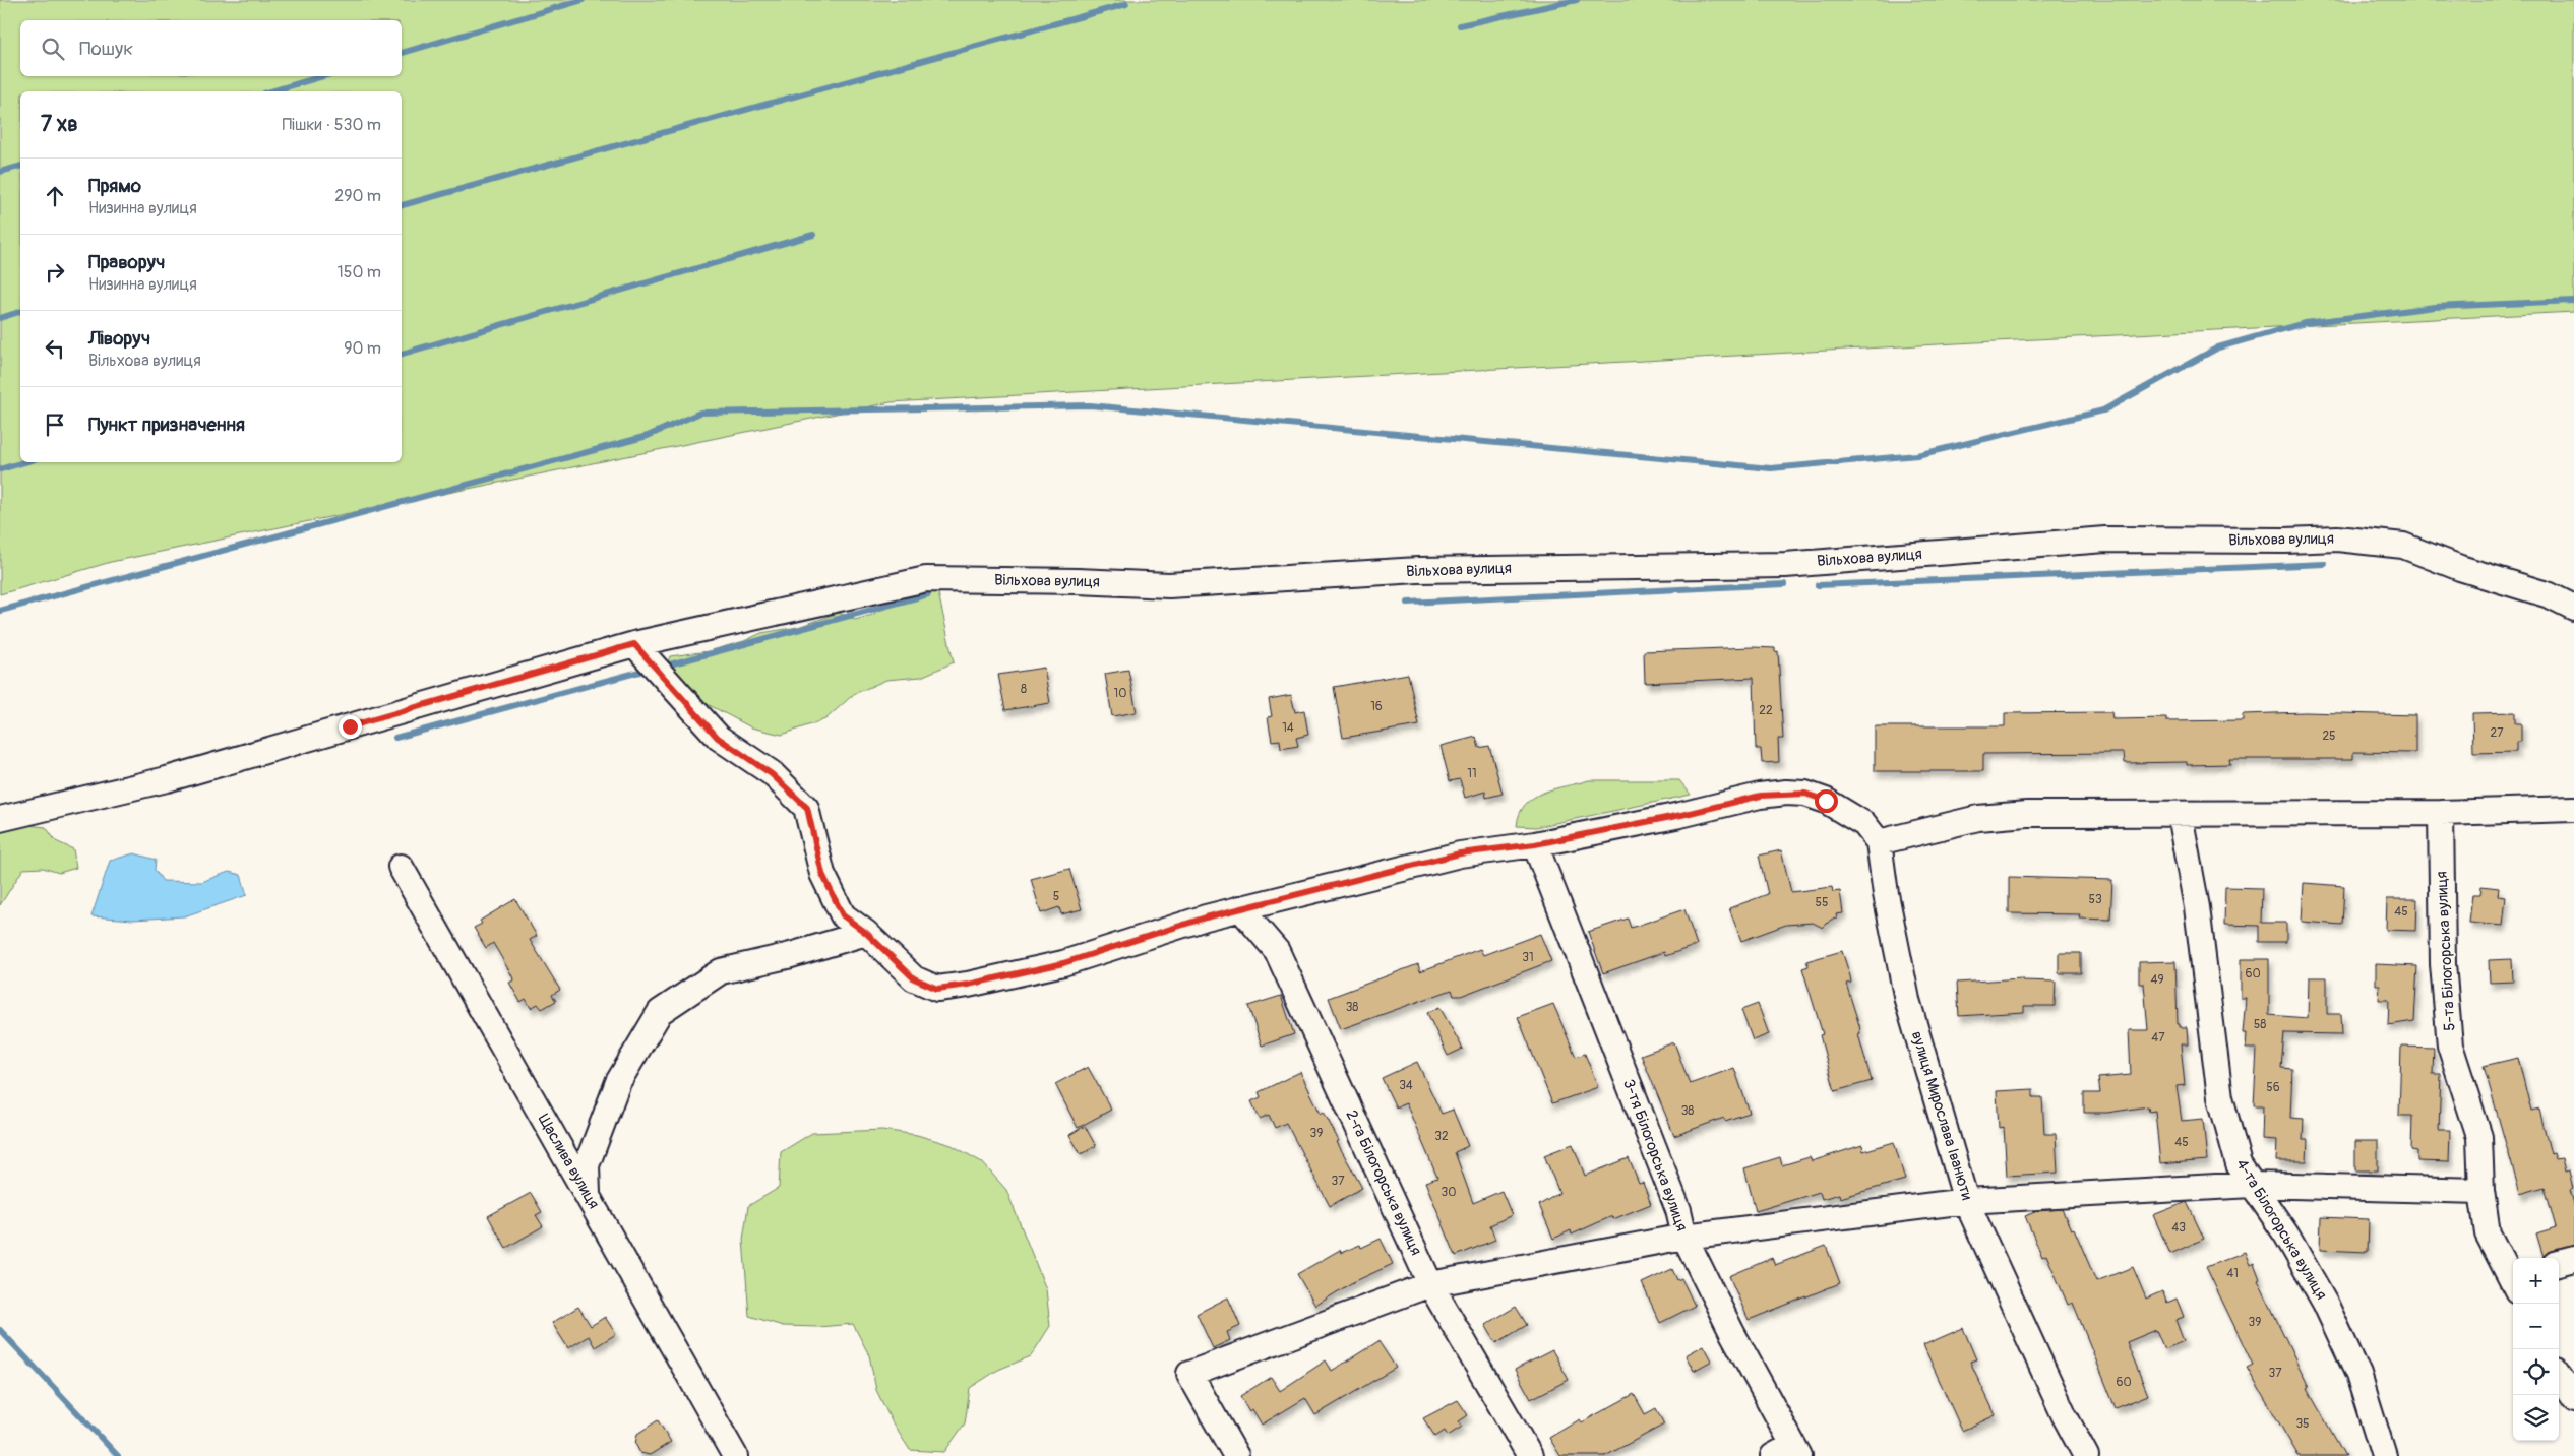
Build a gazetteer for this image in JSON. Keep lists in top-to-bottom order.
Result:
{
  "streets": {
    "street": [
      "Вільхова вулиця",
      "5-та Білогорська вулиця",
      "вулиця Мирослава Іванюти",
      "3-тя Білогорська вулиця",
      "Щаслива вулиця",
      "2-га Білогорська вулиця",
      "4-та Білогорська вулиця"
    ]
  },
  "house_numbers": [
    "8",
    "10",
    "16",
    "22",
    "14",
    "27",
    "25",
    "11",
    "5",
    "53",
    "55",
    "45",
    "31",
    "60",
    "49",
    "38",
    "58",
    "47",
    "34",
    "56",
    "38",
    "39",
    "32",
    "45",
    "37",
    "30",
    "43",
    "41",
    "39",
    "37",
    "60",
    "35"
  ],
  "page": {
    "search": "Пошук",
    "heading": ["7 хв", "Пішки · 530 m"],
    "list": [
      ["Прямо", "Низинна вулиця", "290 m"],
      ["Праворуч", "Низинна вулиця", "150 m"],
      ["Ліворуч", "Вільхова вулиця", "90 m"],
      "Пункт призначення"
    ],
    "map_buttons": ["+", "−"]
  }
}
